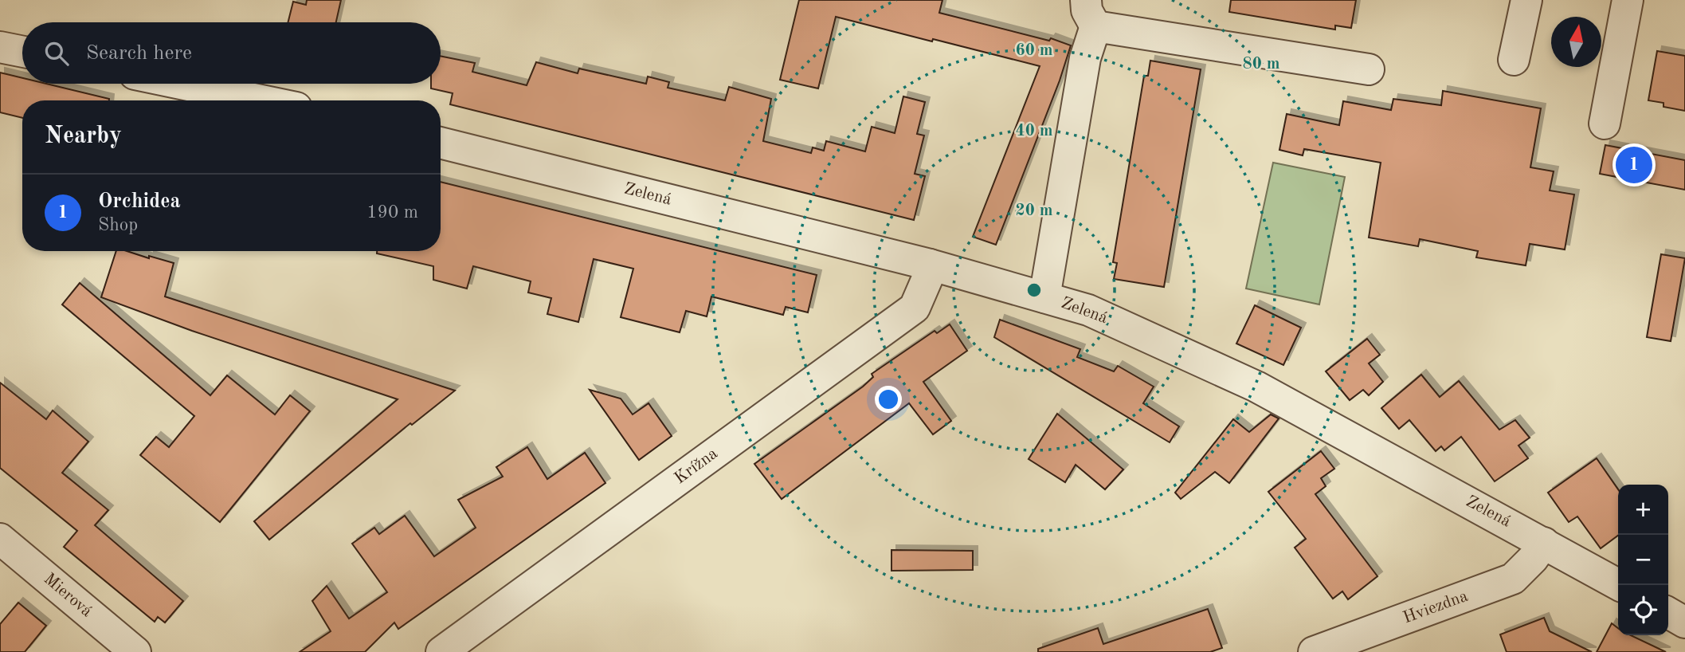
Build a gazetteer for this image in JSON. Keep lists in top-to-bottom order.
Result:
{
  "streets": {
    "street": [
      "Zelená",
      "Krížna",
      "Mierová",
      "Hviezdna"
    ]
  },
  "crossings": [
    ["Zelená", "Krížna"],
    ["Zelená", "Hviezdna"]
  ],
  "north": "top",
  "page": {
    "search": "Search here",
    "heading": "Nearby",
    "pins": "1",
    "list": [
      {
        "mark": "1",
        "name": "Orchidea",
        "note": "Shop",
        "value": "190 m"
      }
    ],
    "map_buttons": ["+", "−"]
  },
  "rings": [
    "60 m",
    "80 m",
    "40 m",
    "20 m"
  ]
}
